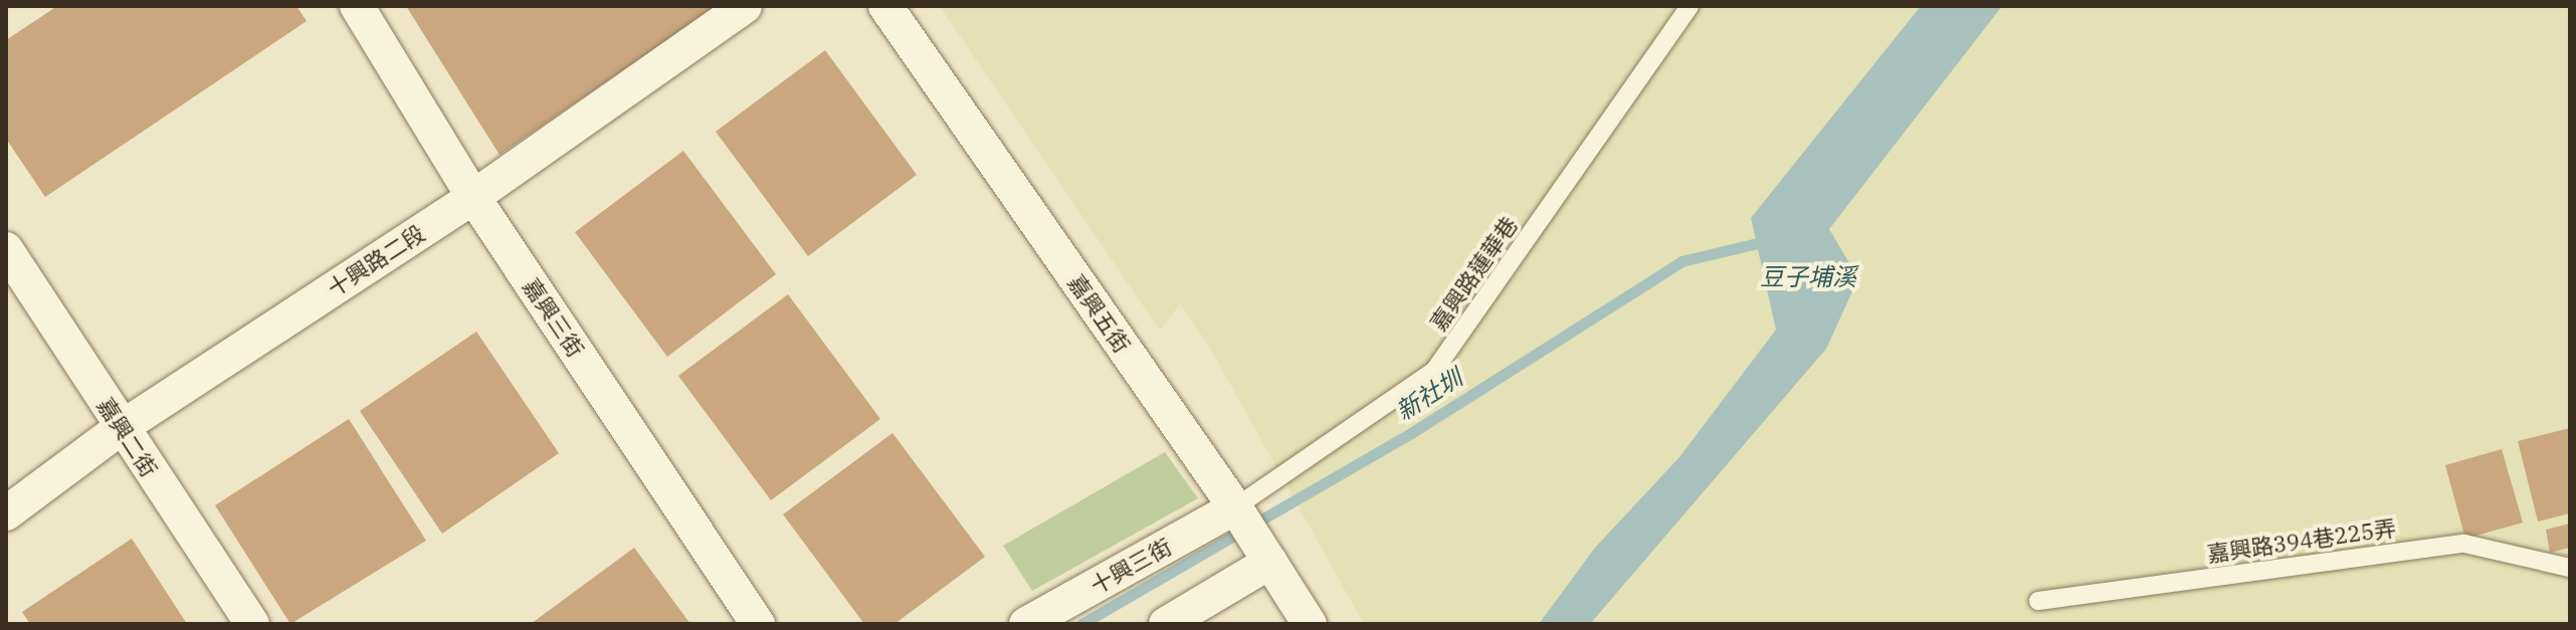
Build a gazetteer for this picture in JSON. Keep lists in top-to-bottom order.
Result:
{
  "streets": {
    "street": [
      "十興路二段",
      "嘉興五街",
      "嘉興三街",
      "嘉興二街",
      "十興三街"
    ],
    "lane": ["嘉興路蓮華巷", "嘉興路394巷225弄"]
  },
  "crossings": [
    ["十興路二段", "嘉興三街"],
    ["十興路二段", "嘉興二街"],
    ["嘉興路蓮華巷", "嘉興五街"],
    ["嘉興路蓮華巷", "十興三街"],
    ["嘉興五街", "十興三街"]
  ],
  "water": ["豆子埔溪", "新社圳"]
}
